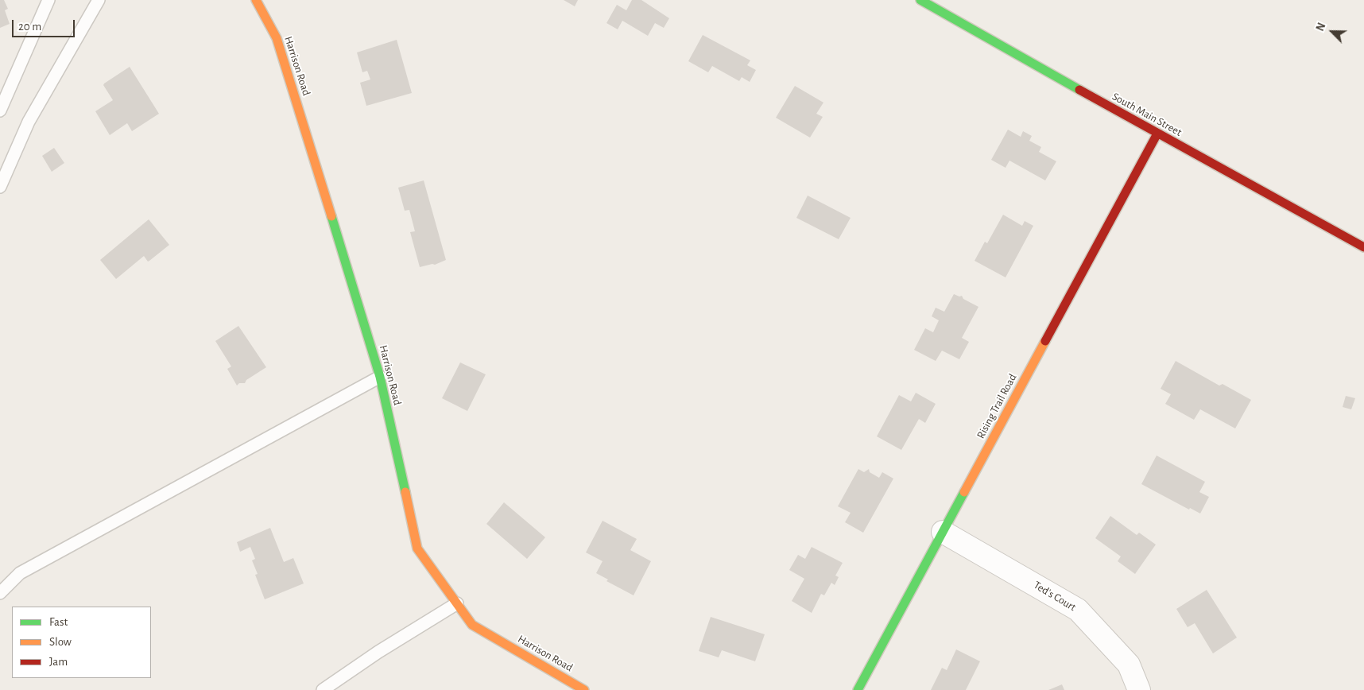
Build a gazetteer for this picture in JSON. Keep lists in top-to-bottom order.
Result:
{
  "streets": {
    "main road": ["Harrison Road", "South Main Street", "Rising Trail Road"],
    "street": ["Ted's Court"]
  },
  "crossings": [
    ["South Main Street", "Rising Trail Road"],
    ["Rising Trail Road", "Ted's Court"]
  ],
  "legend": ["Fast", "Slow", "Jam"],
  "scale_bar": "20 m",
  "north": "top left"
}
